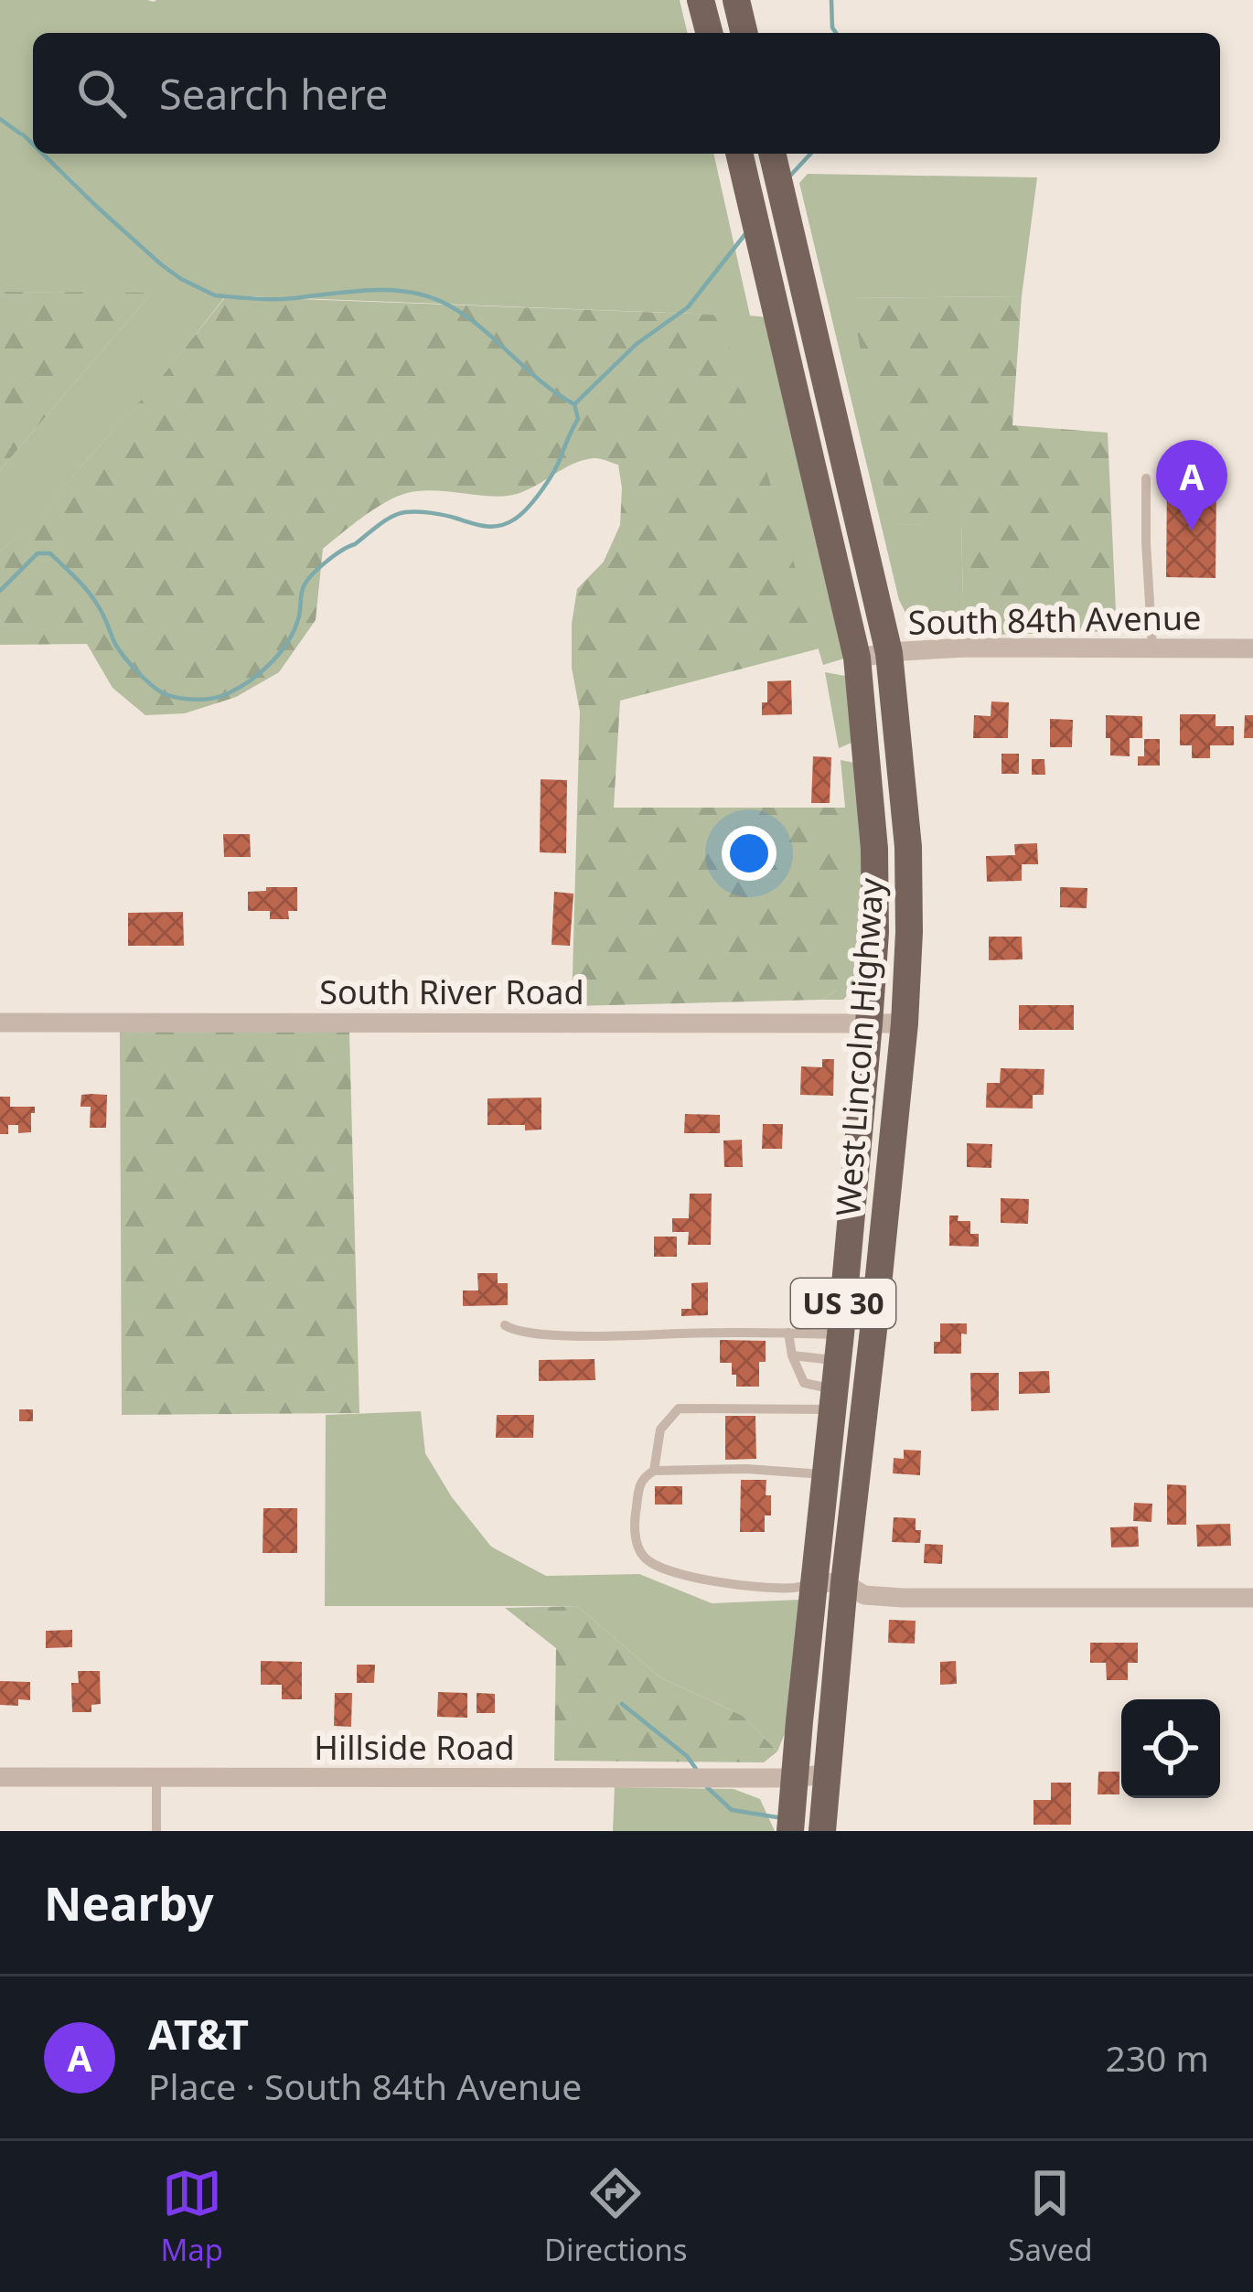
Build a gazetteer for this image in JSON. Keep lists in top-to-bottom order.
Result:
{
  "streets": {
    "main road": ["West Lincoln Highway", "US 30"],
    "street": ["South 84th Avenue", "South River Road", "Hillside Road"]
  },
  "crossings": [
    ["South 84th Avenue", "West Lincoln Highway"],
    ["South River Road", "West Lincoln Highway"],
    ["West Lincoln Highway", "Hillside Road"]
  ],
  "page": {
    "search": "Search here",
    "pins": "A",
    "heading": "Nearby",
    "list": [
      {
        "mark": "A",
        "name": "AT&T",
        "note": "Place · South 84th Avenue",
        "value": "230 m"
      }
    ],
    "nav": ["Map", "Directions", "Saved"]
  }
}
